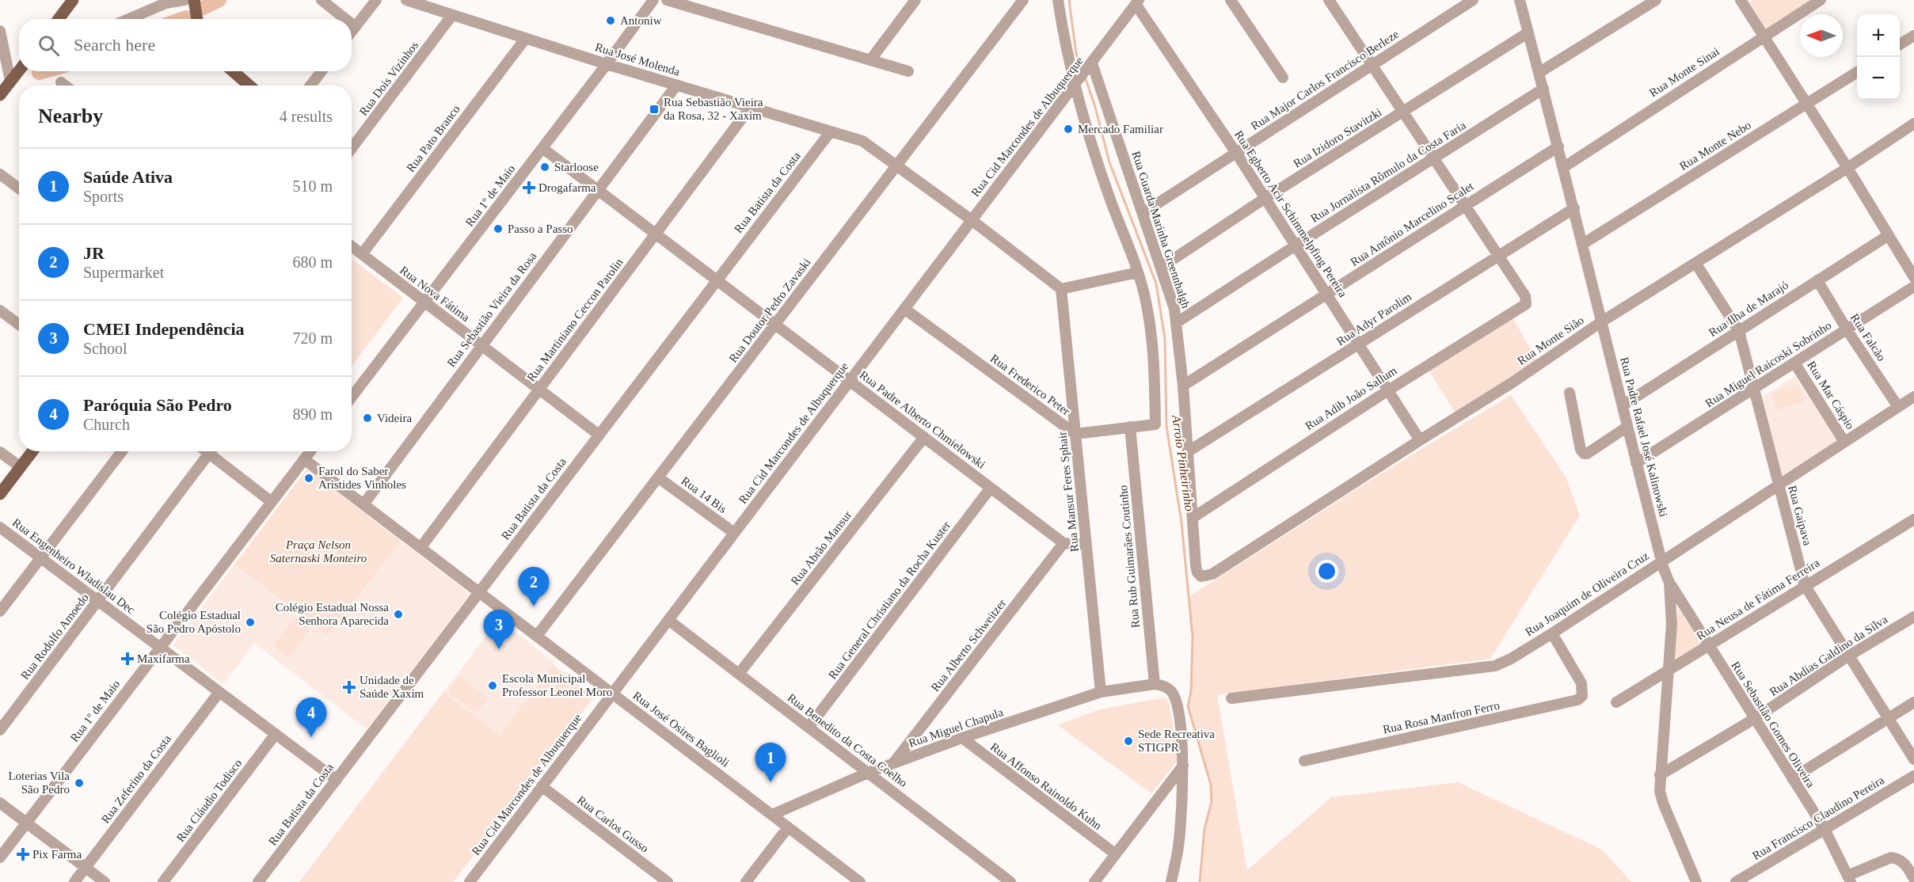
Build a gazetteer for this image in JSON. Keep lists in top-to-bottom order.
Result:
{
  "streets": {
    "street": [
      "Rua José Molenda",
      "Rua Monte Sinai",
      "Rua Dois Vizinhos",
      "Rua Major Carlos Francisco Berleze",
      "Rua Cid Marcondes de Albuquerque",
      "Rua Izidoro Stavitzki",
      "Rua Pato Branco",
      "Rua Monte Nebo",
      "Rua Jornalista Rômulo da Costa Faria",
      "Rua Batista da Costa",
      "Rua 1º de Maio",
      "Rua Egberto Acir Schimmelpfing Pereira",
      "Rua Antônio Marcelino Scalet",
      "Rua Guarda Marinha Greennhalgh",
      "Rua Nova Fátima",
      "Rua Ilha de Marajó",
      "Rua Sebastião Vieira da Rosa",
      "Rua Doutor Pedro Zavaski",
      "Rua Adyr Parolim",
      "Rua Martiniano Ceccon Parolin",
      "Rua Falcão",
      "Rua Monte Sião",
      "Rua Miguel Raicoski Sobrinho",
      "Rua Frederico Peter",
      "Rua Mar Cáspio",
      "Rua Adib João Sallum",
      "Rua Padre Alberto Chmielowski",
      "Rua Padre Rafael José Kalinowski",
      "Rua Mansur Feres Sphair",
      "Rua 14 Bis",
      "Rua Gaipava",
      "Rua Abrão Mansur",
      "Rua Rub Guimarães Coutinho",
      "Rua Engenheiro Wladislau Dec",
      "Rua Joaquim de Oliveira Cruz",
      "Rua Neusa de Fátima Ferreira",
      "Rua General Christiano da Rocha Kuster",
      "Rua Rodolfo Amoedo",
      "Rua Alberto Schweitzer",
      "Rua Abdias Galdino da Silva",
      "Rua Rosa Manfron Ferro",
      "Rua Sebastião Gomes Oliveira",
      "Rua Miguel Chapula",
      "Rua José Osires Baglioli",
      "Rua Benedito da Costa Coelho",
      "Rua Zeferino da Costa",
      "Rua Affonso Rainoldo Kuhn",
      "Rua Cláudio Todisco",
      "Rua Francisco Claudino Pereira",
      "Rua Carlos Gusso"
    ]
  },
  "crossings": [
    ["Rua José Molenda", "Rua Dois Vizinhos"],
    ["Rua José Molenda", "Rua Pato Branco"],
    ["Rua José Molenda", "Rua Batista da Costa"],
    ["Rua José Molenda", "Rua 1º de Maio"],
    ["Rua José Molenda", "Rua Sebastião Vieira da Rosa"],
    ["Rua José Molenda", "Rua Doutor Pedro Zavaski"],
    ["Rua José Molenda", "Rua Martiniano Ceccon Parolin"],
    ["Rua Monte Sinai", "Rua Padre Rafael José Kalinowski"],
    ["Rua Major Carlos Francisco Berleze", "Rua Egberto Acir Schimmelpfing Pereira"],
    ["Rua Major Carlos Francisco Berleze", "Rua Guarda Marinha Greennhalgh"],
    ["Rua Cid Marcondes de Albuquerque", "Rua Egberto Acir Schimmelpfing Pereira"],
    ["Rua Cid Marcondes de Albuquerque", "Rua Guarda Marinha Greennhalgh"],
    ["Rua Cid Marcondes de Albuquerque", "Rua Frederico Peter"],
    ["Rua Cid Marcondes de Albuquerque", "Rua Padre Alberto Chmielowski"],
    ["Rua Cid Marcondes de Albuquerque", "Rua 14 Bis"],
    ["Rua Cid Marcondes de Albuquerque", "Rua José Osires Baglioli"],
    ["Rua Cid Marcondes de Albuquerque", "Rua Benedito da Costa Coelho"],
    ["Rua Cid Marcondes de Albuquerque", "Rua Carlos Gusso"],
    ["Rua Izidoro Stavitzki", "Rua Egberto Acir Schimmelpfing Pereira"],
    ["Rua Izidoro Stavitzki", "Rua Guarda Marinha Greennhalgh"],
    ["Rua Izidoro Stavitzki", "Rua Padre Rafael José Kalinowski"],
    ["Rua Pato Branco", "Rua Nova Fátima"],
    ["Rua Monte Nebo", "Rua Padre Rafael José Kalinowski"],
    ["Rua Jornalista Rômulo da Costa Faria", "Rua Egberto Acir Schimmelpfing Pereira"],
    ["Rua Jornalista Rômulo da Costa Faria", "Rua Guarda Marinha Greennhalgh"],
    ["Rua Jornalista Rômulo da Costa Faria", "Rua Padre Rafael José Kalinowski"],
    ["Rua Batista da Costa", "Rua Nova Fátima"],
    ["Rua Batista da Costa", "Rua Padre Alberto Chmielowski"],
    ["Rua Batista da Costa", "Rua Engenheiro Wladislau Dec"],
    ["Rua Batista da Costa", "Rua José Osires Baglioli"],
    ["Rua 1º de Maio", "Rua Nova Fátima"],
    ["Rua 1º de Maio", "Rua Padre Alberto Chmielowski"],
    ["Rua 1º de Maio", "Rua Engenheiro Wladislau Dec"],
    ["Rua 1º de Maio", "Rua José Osires Baglioli"],
    ["Rua Egberto Acir Schimmelpfing Pereira", "Rua Antônio Marcelino Scalet"],
    ["Rua Egberto Acir Schimmelpfing Pereira", "Rua Adyr Parolim"],
    ["Rua Egberto Acir Schimmelpfing Pereira", "Rua Monte Sião"],
    ["Rua Egberto Acir Schimmelpfing Pereira", "Rua Adib João Sallum"],
    ["Rua Antônio Marcelino Scalet", "Rua Guarda Marinha Greennhalgh"],
    ["Rua Antônio Marcelino Scalet", "Rua Padre Rafael José Kalinowski"],
    ["Rua Guarda Marinha Greennhalgh", "Rua Adyr Parolim"],
    ["Rua Guarda Marinha Greennhalgh", "Rua Monte Sião"],
    ["Rua Guarda Marinha Greennhalgh", "Rua Adib João Sallum"],
    ["Rua Nova Fátima", "Rua Sebastião Vieira da Rosa"],
    ["Rua Nova Fátima", "Rua Martiniano Ceccon Parolin"],
    ["Rua Ilha de Marajó", "Rua Falcão"],
    ["Rua Ilha de Marajó", "Rua Padre Rafael José Kalinowski"],
    ["Rua Ilha de Marajó", "Rua Gaipava"],
    ["Rua Sebastião Vieira da Rosa", "Rua Padre Alberto Chmielowski"],
    ["Rua Sebastião Vieira da Rosa", "Rua José Osires Baglioli"],
    ["Rua Doutor Pedro Zavaski", "Rua Padre Alberto Chmielowski"],
    ["Rua Doutor Pedro Zavaski", "Rua 14 Bis"],
    ["Rua Doutor Pedro Zavaski", "Rua José Osires Baglioli"],
    ["Rua Adyr Parolim", "Rua Adib João Sallum"],
    ["Rua Adyr Parolim", "Rua Padre Rafael José Kalinowski"],
    ["Rua Martiniano Ceccon Parolin", "Rua Padre Alberto Chmielowski"],
    ["Rua Martiniano Ceccon Parolin", "Rua José Osires Baglioli"],
    ["Rua Falcão", "Rua Miguel Raicoski Sobrinho"],
    ["Rua Falcão", "Rua Joaquim de Oliveira Cruz"],
    ["Rua Monte Sião", "Rua Padre Rafael José Kalinowski"],
    ["Rua Monte Sião", "Rua Gaipava"],
    ["Rua Miguel Raicoski Sobrinho", "Rua Mar Cáspio"],
    ["Rua Miguel Raicoski Sobrinho", "Rua Padre Rafael José Kalinowski"],
    ["Rua Miguel Raicoski Sobrinho", "Rua Gaipava"],
    ["Rua Frederico Peter", "Rua Mansur Feres Sphair"],
    ["Rua Mar Cáspio", "Rua Joaquim de Oliveira Cruz"],
    ["Rua Padre Alberto Chmielowski", "Rua Abrão Mansur"],
    ["Rua Padre Alberto Chmielowski", "Rua General Christiano da Rocha Kuster"],
    ["Rua Padre Alberto Chmielowski", "Rua Alberto Schweitzer"],
    ["Rua Padre Rafael José Kalinowski", "Rua Joaquim de Oliveira Cruz"],
    ["Rua Padre Rafael José Kalinowski", "Rua Neusa de Fátima Ferreira"],
    ["Rua Padre Rafael José Kalinowski", "Rua Abdias Galdino da Silva"],
    ["Rua Padre Rafael José Kalinowski", "Rua Sebastião Gomes Oliveira"],
    ["Rua Mansur Feres Sphair", "Rua Miguel Chapula"],
    ["Rua Gaipava", "Rua Joaquim de Oliveira Cruz"],
    ["Rua Gaipava", "Rua Neusa de Fátima Ferreira"],
    ["Rua Gaipava", "Rua Abdias Galdino da Silva"],
    ["Rua Abrão Mansur", "Rua Benedito da Costa Coelho"],
    ["Rua Rub Guimarães Coutinho", "Rua Miguel Chapula"],
    ["Rua Engenheiro Wladislau Dec", "Rua Rodolfo Amoedo"],
    ["Rua Engenheiro Wladislau Dec", "Rua Zeferino da Costa"],
    ["Rua Engenheiro Wladislau Dec", "Rua Cláudio Todisco"],
    ["Rua Joaquim de Oliveira Cruz", "Rua Rosa Manfron Ferro"],
    ["Rua Neusa de Fátima Ferreira", "Rua Sebastião Gomes Oliveira"],
    ["Rua General Christiano da Rocha Kuster", "Rua Benedito da Costa Coelho"],
    ["Rua Alberto Schweitzer", "Rua Miguel Chapula"],
    ["Rua Abdias Galdino da Silva", "Rua Sebastião Gomes Oliveira"],
    ["Rua Sebastião Gomes Oliveira", "Rua Francisco Claudino Pereira"],
    ["Rua Miguel Chapula", "Rua José Osires Baglioli"],
    ["Rua Miguel Chapula", "Rua Benedito da Costa Coelho"],
    ["Rua Miguel Chapula", "Rua Affonso Rainoldo Kuhn"]
  ],
  "water": ["Arroio Pinheirinho"],
  "parks": ["Praça Nelson Saternaski Monteiro"],
  "places": {
    "other": [
      "Antoniw",
      "Mercado Familiar",
      "Starloose",
      "Passo a Passo",
      "Videira",
      "Farol do Saber Aristides Vinholes",
      "Colégio Estadual Nossa Senhora Aparecida",
      "Colégio Estadual São Pedro Apóstolo",
      "Escola Municipal Professor Leonel Moro",
      "Sede Recreativa STIGPR",
      "Loterias Vila São Pedro"
    ],
    "transit": ["Rua Sebastião Vieira da Rosa, 32 - Xaxim"],
    "health": [
      "Drogafarma",
      "Maxifarma",
      "Unidade de Saúde Xaxim",
      "Pix Farma"
    ]
  },
  "north": "left",
  "page": {
    "map_buttons": ["+", "−"],
    "search": "Search here",
    "heading": ["Nearby", "4 results"],
    "list": [
      {
        "mark": "1",
        "name": "Saúde Ativa",
        "note": "Sports",
        "value": "510 m"
      },
      {
        "mark": "2",
        "name": "JR",
        "note": "Supermarket",
        "value": "680 m"
      },
      {
        "mark": "3",
        "name": "CMEI Independência",
        "note": "School",
        "value": "720 m"
      },
      {
        "mark": "4",
        "name": "Paróquia São Pedro",
        "note": "Church",
        "value": "890 m"
      }
    ],
    "pins": [
      "2",
      "3",
      "4",
      "1"
    ]
  }
}
